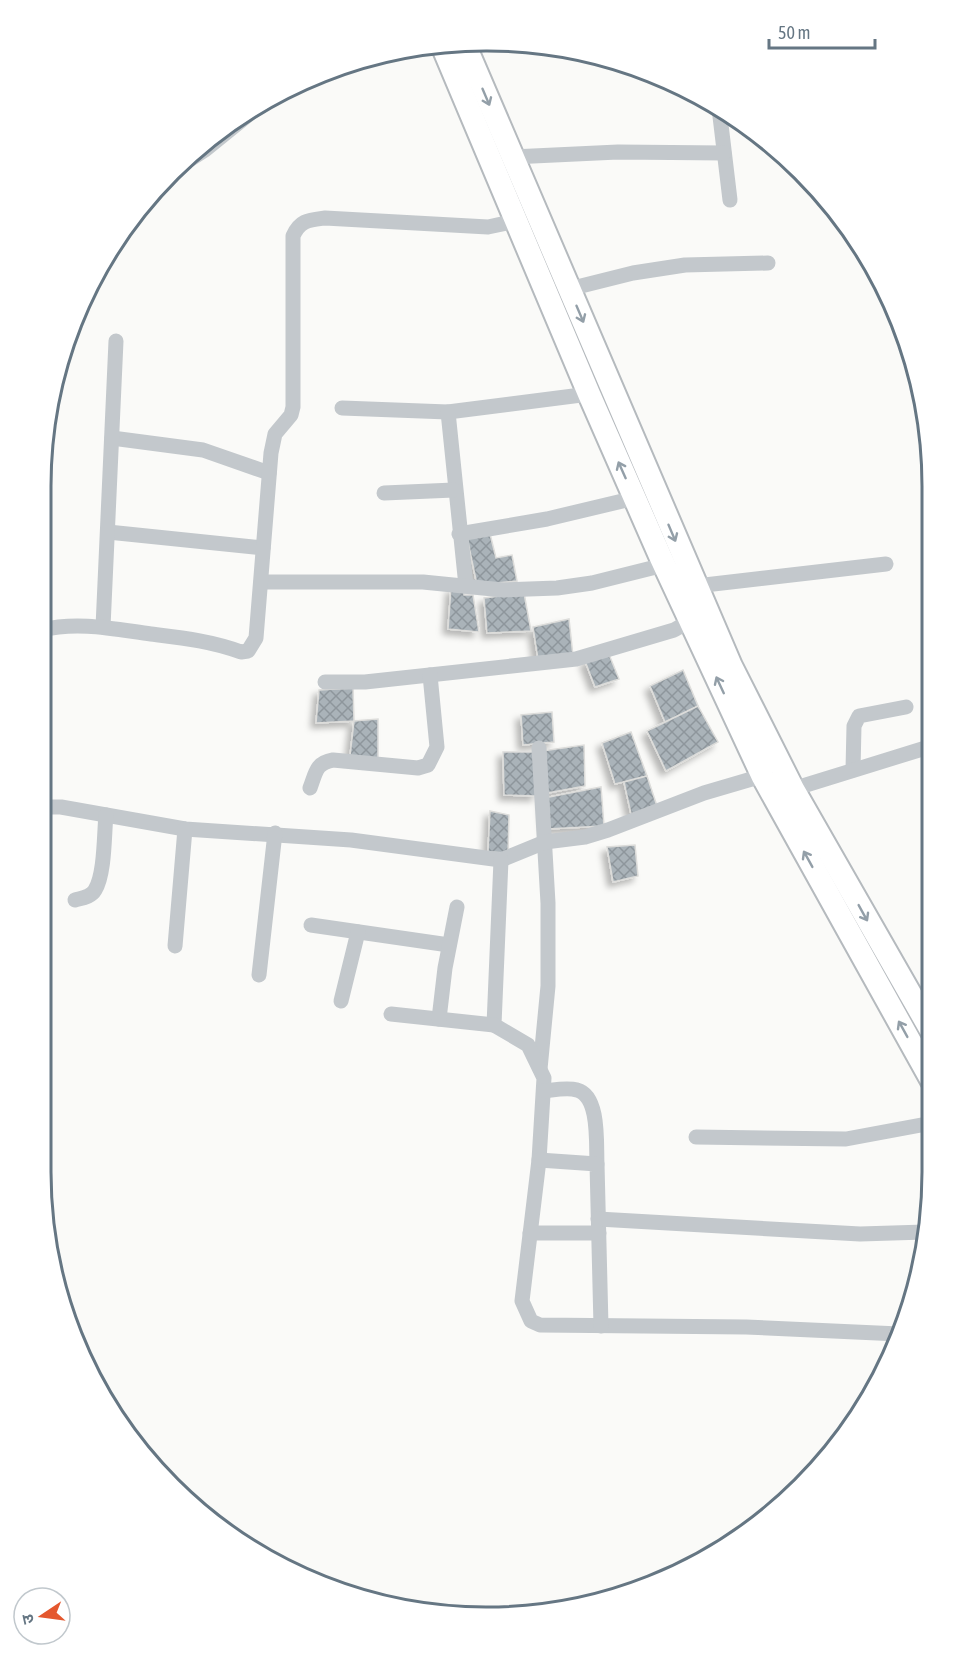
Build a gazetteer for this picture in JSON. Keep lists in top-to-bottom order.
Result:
{
  "scale_bar": "50 m",
  "north": "left"
}
